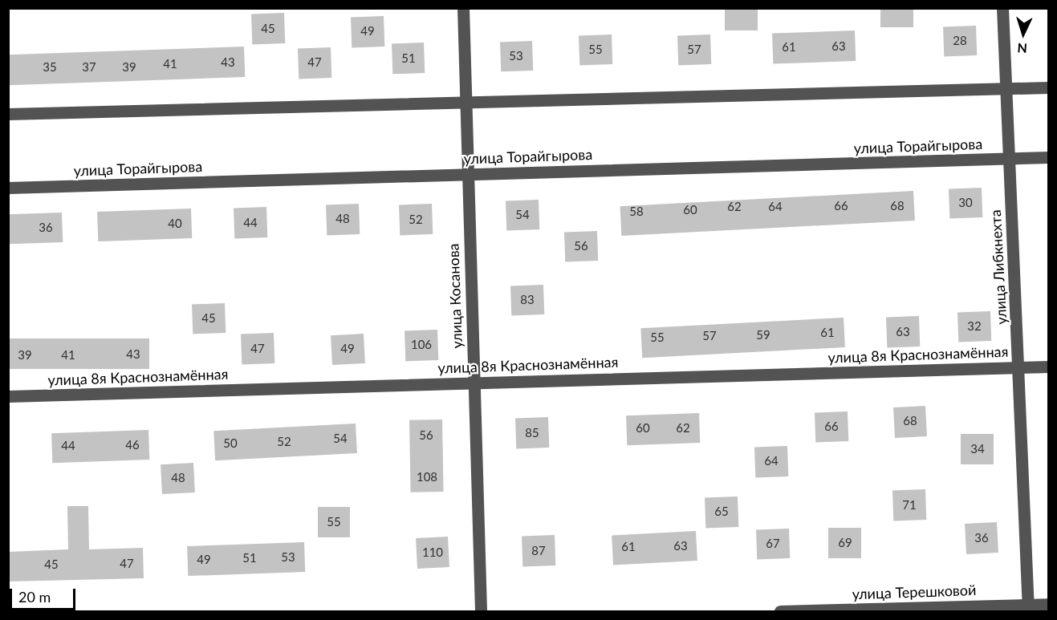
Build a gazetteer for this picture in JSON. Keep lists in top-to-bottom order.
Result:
{
  "streets": {
    "street": [
      "улица Торайгырова",
      "улица Либкнехта",
      "улица Косанова",
      "улица 8я Краснознамённая",
      "улица Терешковой"
    ]
  },
  "crossings": [
    ["улица Торайгырова", "улица Либкнехта"],
    ["улица Торайгырова", "улица Косанова"],
    ["улица Либкнехта", "улица 8я Краснознамённая"],
    ["улица Либкнехта", "улица Терешковой"],
    ["улица Косанова", "улица 8я Краснознамённая"]
  ],
  "house_numbers": [
    "45",
    "49",
    "28",
    "63",
    "61",
    "55",
    "57",
    "53",
    "51",
    "43",
    "47",
    "41",
    "35",
    "37",
    "39",
    "30",
    "66",
    "68",
    "62",
    "64",
    "60",
    "58",
    "54",
    "48",
    "52",
    "44",
    "40",
    "36",
    "56",
    "83",
    "45",
    "32",
    "63",
    "61",
    "59",
    "57",
    "55",
    "106",
    "47",
    "49",
    "43",
    "39",
    "41",
    "68",
    "66",
    "60",
    "62",
    "85",
    "56",
    "54",
    "52",
    "50",
    "46",
    "44",
    "34",
    "64",
    "108",
    "48",
    "71",
    "65",
    "55",
    "36",
    "69",
    "67",
    "63",
    "61",
    "87",
    "110",
    "53",
    "51",
    "49",
    "47",
    "45"
  ],
  "scale_bar": "20 m",
  "north": "bottom"
}
